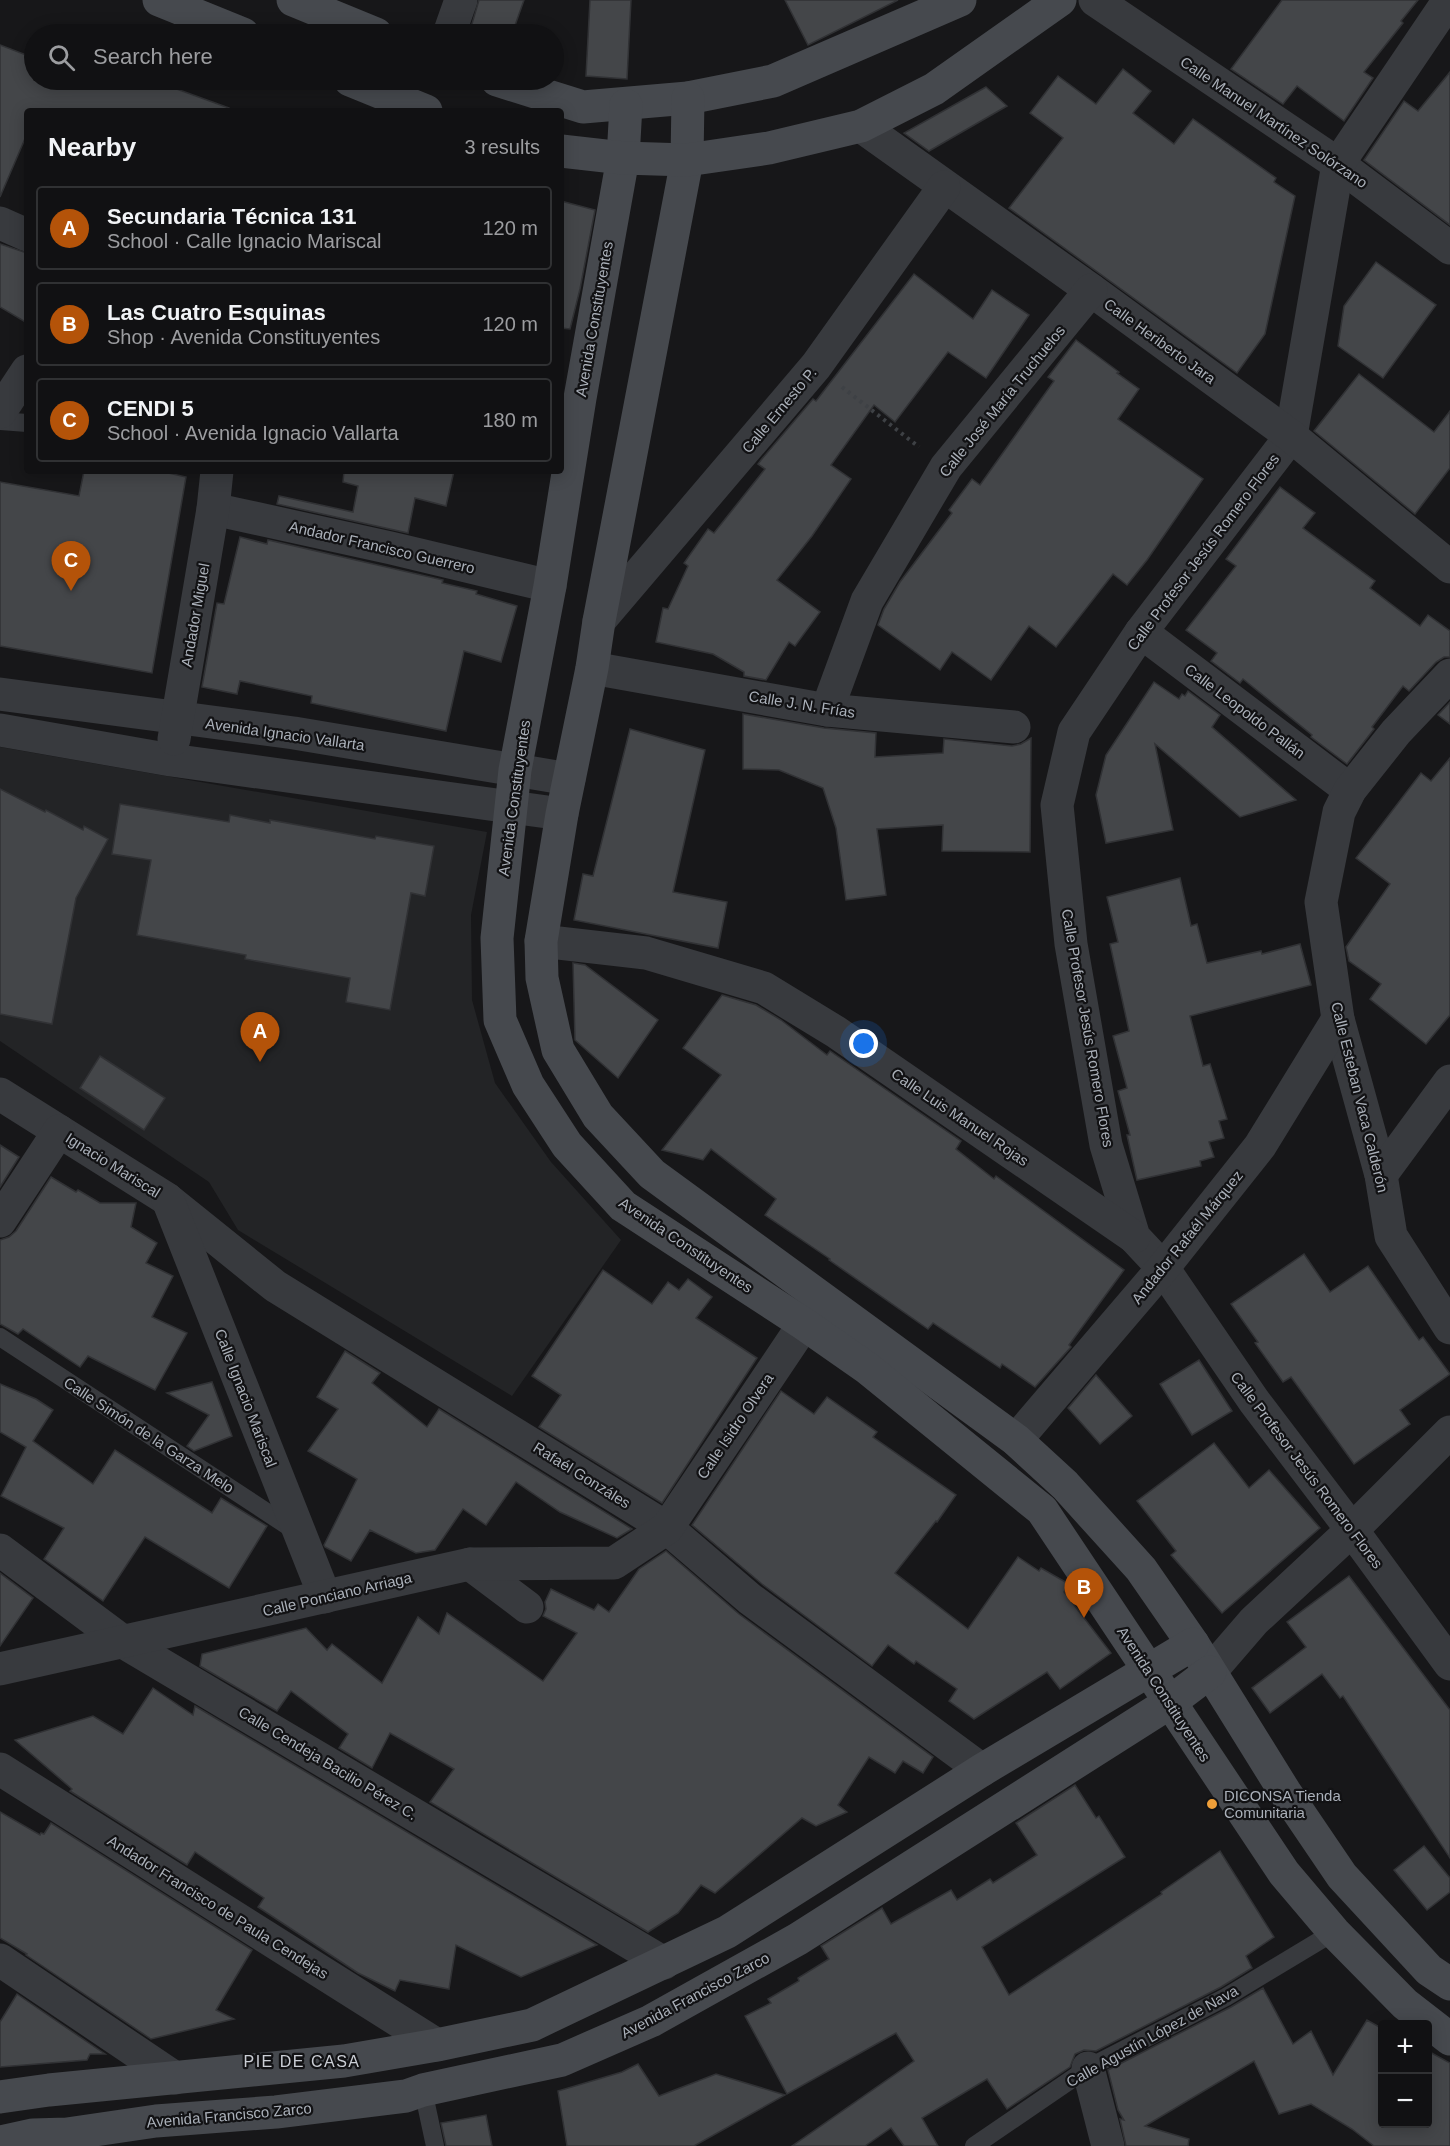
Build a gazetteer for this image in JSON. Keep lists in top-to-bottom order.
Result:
{
  "streets": {
    "street": [
      "Calle Manuel Martínez Solórzano",
      "Avenida Constituyentes",
      "Calle Heriberto Jara",
      "Calle José María Truchuelos",
      "Calle Ernesto P.",
      "Andador Francisco Guerrero",
      "Calle Profesor Jesús Romero Flores",
      "Andador Miguel",
      "Calle J. N. Frías",
      "Calle Leopoldo Pallán",
      "Avenida Ignacio Vallarta",
      "Calle Esteban Vaca Calderón",
      "Calle Luis Manuel Rojas",
      "Ignacio Mariscal",
      "Andador Rafaél Márquez",
      "Calle Ignacio Mariscal",
      "Calle Isidro Olvera",
      "Rafaél Gonzáles",
      "Calle Ponciano Arriaga",
      "Calle Cendeja Bacilio Pérez C.",
      "Andador Francisco de Paula Cendejas",
      "Avenida Francisco Zarco"
    ],
    "lane": ["Calle Simón de la Garza Melo", "Calle Agustín López de Nava"]
  },
  "crossings": [
    ["Calle Manuel Martínez Solórzano", "Calle Profesor Jesús Romero Flores"],
    ["Avenida Constituyentes", "Calle Ernesto P."],
    ["Avenida Constituyentes", "Andador Francisco Guerrero"],
    ["Avenida Constituyentes", "Calle J. N. Frías"],
    ["Avenida Constituyentes", "Avenida Ignacio Vallarta"],
    ["Avenida Constituyentes", "Calle Luis Manuel Rojas"],
    ["Avenida Constituyentes", "Andador Rafaél Márquez"],
    ["Avenida Constituyentes", "Calle Isidro Olvera"],
    ["Avenida Constituyentes", "Avenida Francisco Zarco"],
    ["Avenida Constituyentes", "Calle Agustín López de Nava"],
    ["Calle Heriberto Jara", "Calle José María Truchuelos"],
    ["Calle Heriberto Jara", "Calle Ernesto P."],
    ["Calle Heriberto Jara", "Calle Profesor Jesús Romero Flores"],
    ["Calle José María Truchuelos", "Calle J. N. Frías"],
    ["Andador Francisco Guerrero", "Andador Miguel"],
    ["Calle Profesor Jesús Romero Flores", "Calle Leopoldo Pallán"],
    ["Calle Profesor Jesús Romero Flores", "Calle Luis Manuel Rojas"],
    ["Calle Profesor Jesús Romero Flores", "Andador Rafaél Márquez"],
    ["Andador Miguel", "Avenida Ignacio Vallarta"],
    ["Calle Leopoldo Pallán", "Calle Esteban Vaca Calderón"],
    ["Calle Esteban Vaca Calderón", "Andador Rafaél Márquez"],
    ["Ignacio Mariscal", "Calle Ignacio Mariscal"],
    ["Ignacio Mariscal", "Rafaél Gonzáles"],
    ["Calle Ignacio Mariscal", "Calle Simón de la Garza Melo"],
    ["Calle Ignacio Mariscal", "Rafaél Gonzáles"],
    ["Calle Ignacio Mariscal", "Calle Ponciano Arriaga"],
    ["Calle Isidro Olvera", "Rafaél Gonzáles"],
    ["Calle Isidro Olvera", "Calle Ponciano Arriaga"],
    ["Rafaél Gonzáles", "Calle Ponciano Arriaga"],
    ["Calle Ponciano Arriaga", "Calle Cendeja Bacilio Pérez C."]
  ],
  "districts": ["PIE DE CASA"],
  "places": ["DICONSA Tienda Comunitaria"],
  "page": {
    "search": "Search here",
    "heading": ["Nearby", "3 results"],
    "list": [
      {
        "mark": "A",
        "name": "Secundaria Técnica 131",
        "note": "School · Calle Ignacio Mariscal",
        "value": "120 m"
      },
      {
        "mark": "B",
        "name": "Las Cuatro Esquinas",
        "note": "Shop · Avenida Constituyentes",
        "value": "120 m"
      },
      {
        "mark": "C",
        "name": "CENDI 5",
        "note": "School · Avenida Ignacio Vallarta",
        "value": "180 m"
      }
    ],
    "pins": ["C", "A", "B"],
    "map_buttons": ["+", "−"]
  }
}
